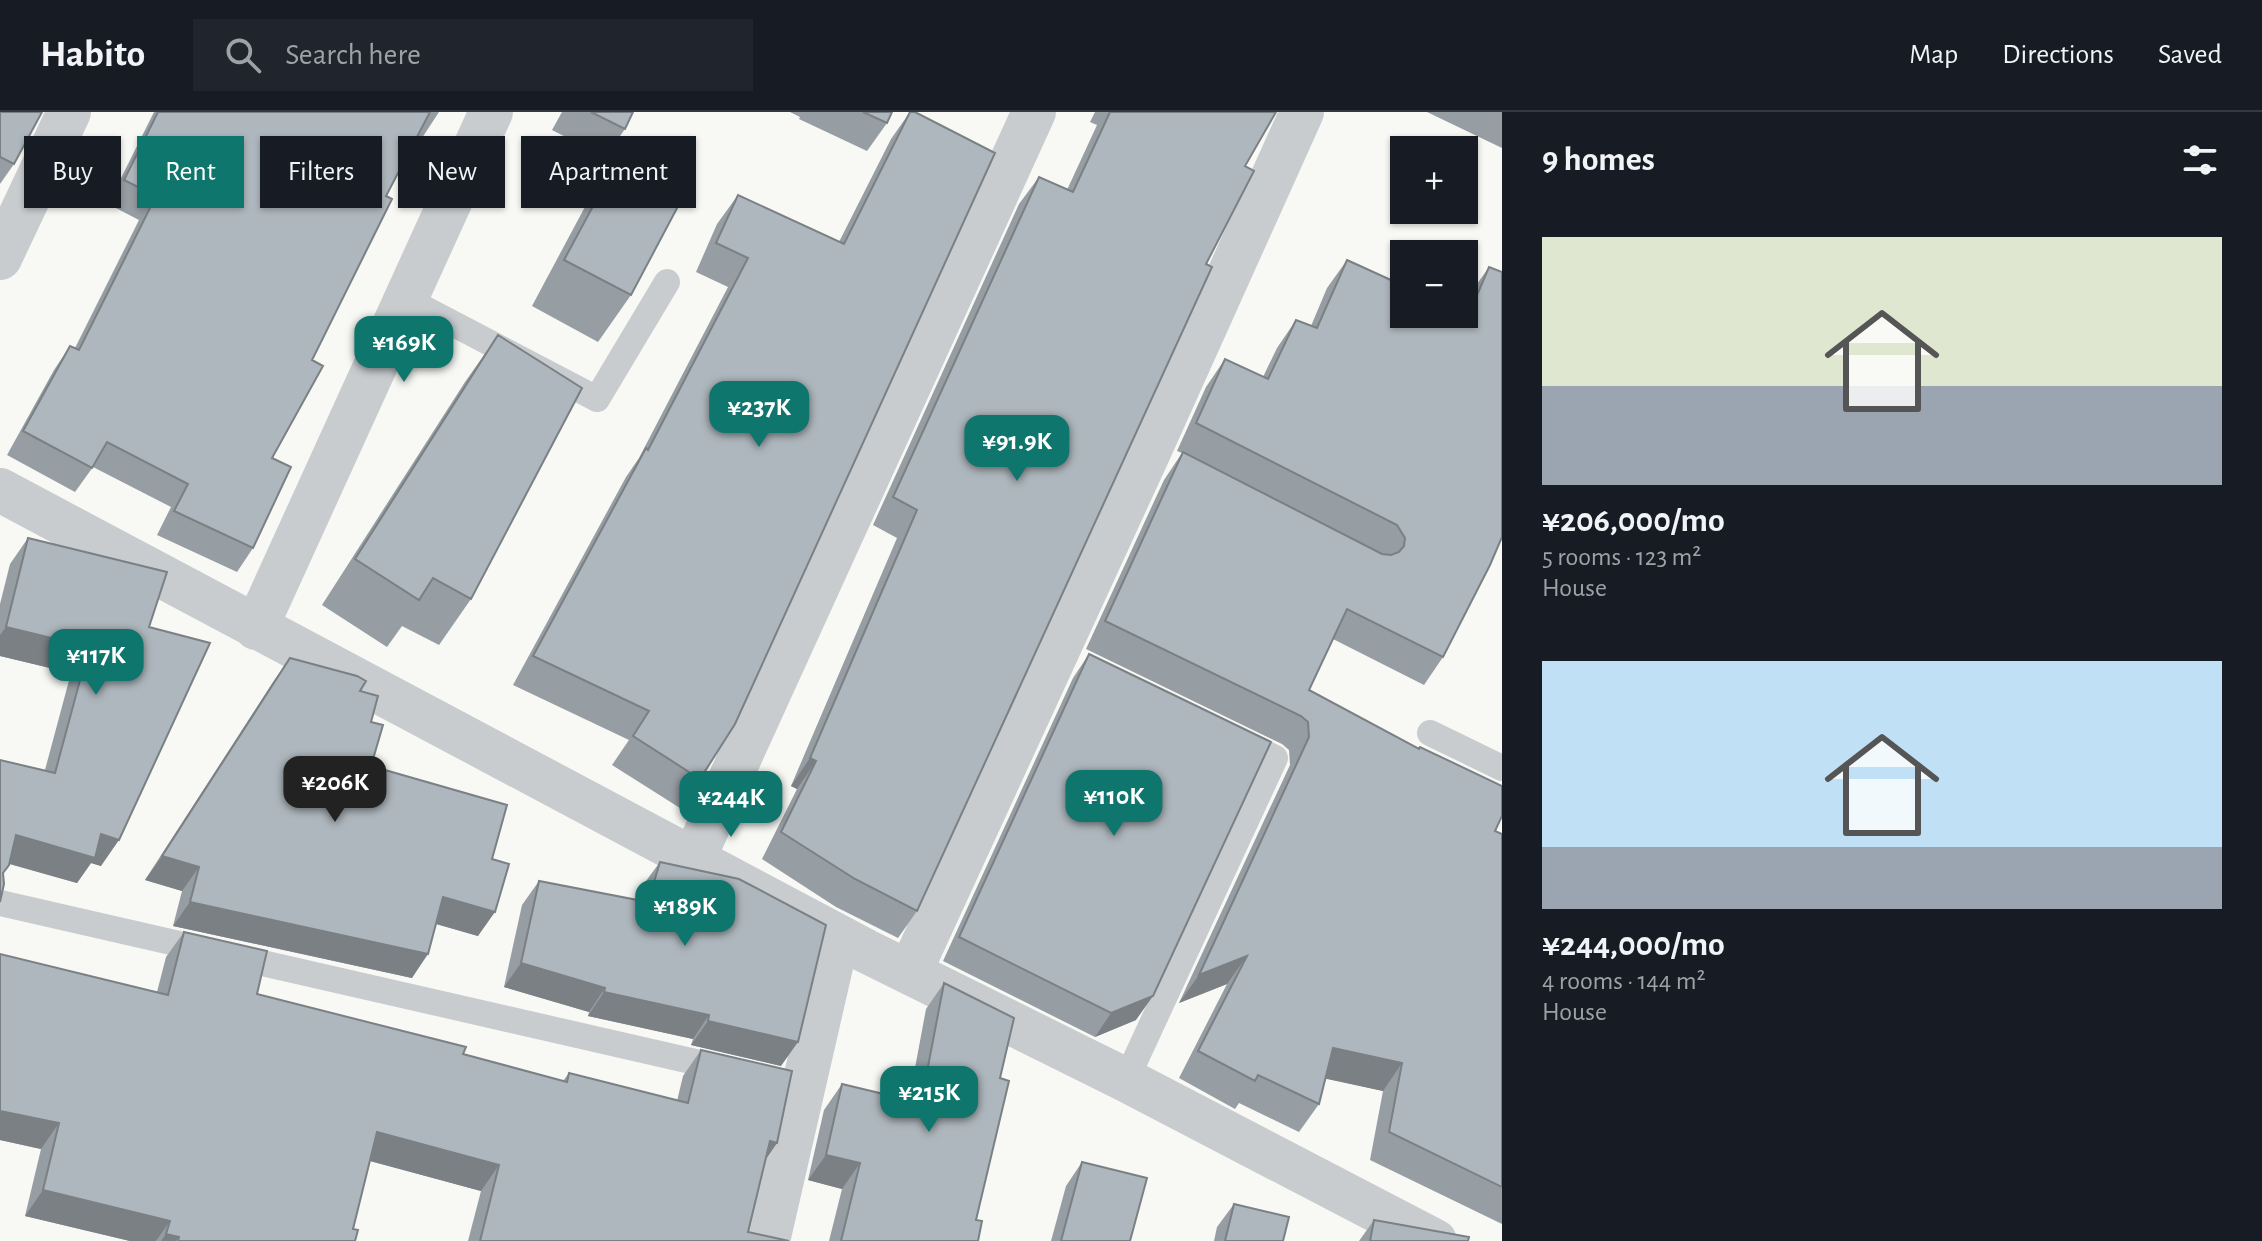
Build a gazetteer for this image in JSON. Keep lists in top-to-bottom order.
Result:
{
  "page": {
    "header": "Habito",
    "search": "Search here",
    "nav": ["Map", "Directions", "Saved"],
    "heading": "9 homes",
    "map_buttons": ["+", "−"],
    "chip": [
      "Buy",
      "Rent",
      "Filters",
      "New",
      "Apartment"
    ],
    "list": [
      {
        "name": "¥206,000/mo",
        "note": "5 rooms · 123 m² · House"
      },
      {
        "name": "¥244,000/mo",
        "note": "4 rooms · 144 m² · House"
      }
    ],
    "price": [
      "¥169K",
      "¥237K",
      "¥91.9K",
      "¥117K",
      "¥206K",
      "¥110K",
      "¥244K",
      "¥189K",
      "¥215K"
    ]
  }
}
